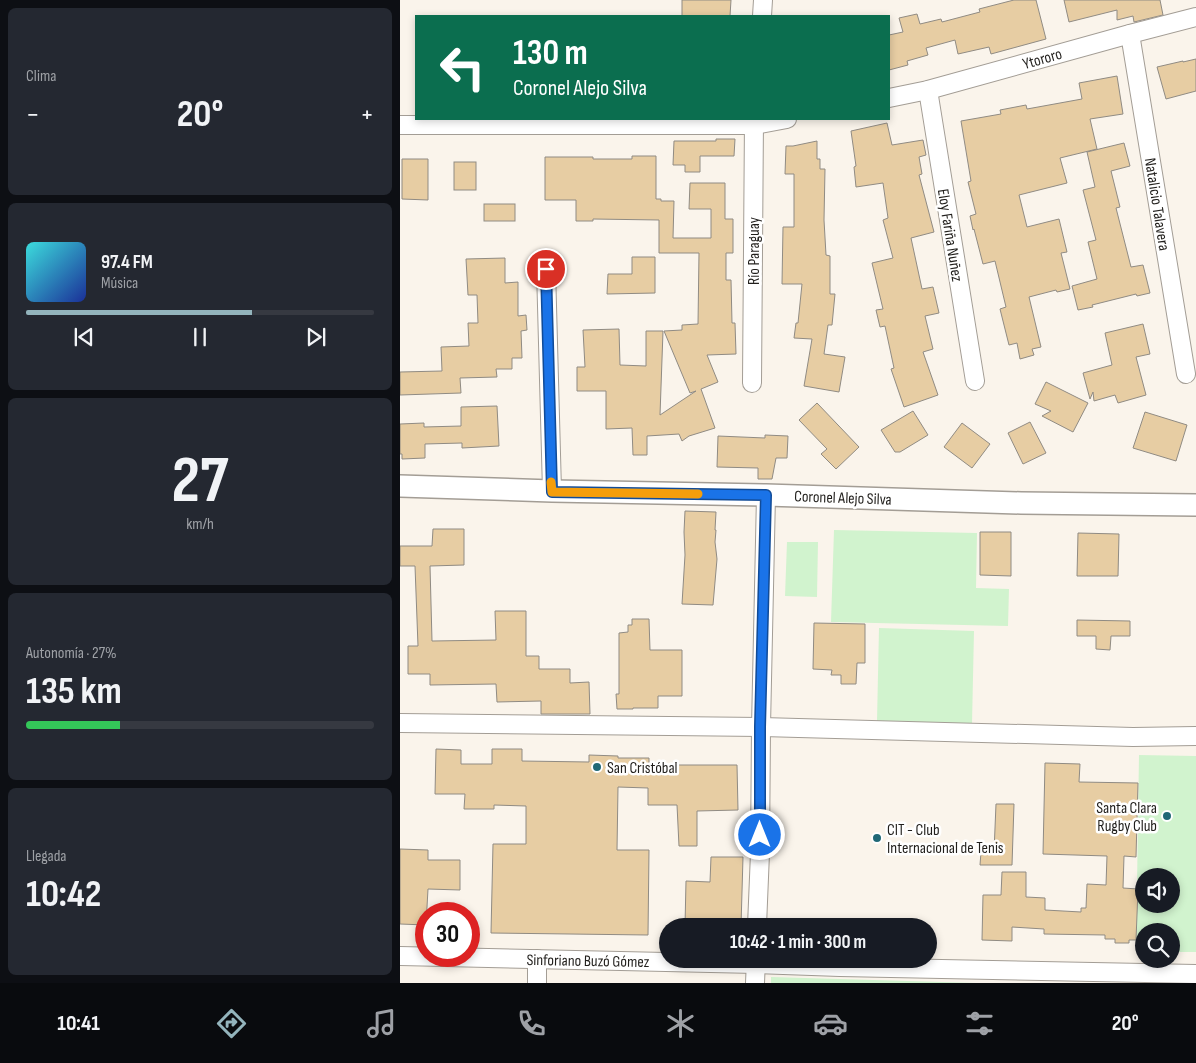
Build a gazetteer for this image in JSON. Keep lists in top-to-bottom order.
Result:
{
  "streets": {
    "main road": ["Coronel Alejo Silva"],
    "street": [
      "Ytororo",
      "Natalicio Talavera",
      "Eloy Fariña Nuñez",
      "Río Paraguay",
      "Sinforiano Buzó Gómez"
    ]
  },
  "crossings": [
    ["Ytororo", "Natalicio Talavera"],
    ["Ytororo", "Eloy Fariña Nuñez"]
  ],
  "places": ["San Cristóbal", "Santa Clara Rugby Club", "CIT - Club Internacional de Tenis"],
  "page": {
    "tile": [
      "Clima",
      ["27", "km/h"],
      ["Autonomía · 27%", "135 km"],
      ["Llegada", "10:42"]
    ],
    "turn": ["130 m", "Coronel Alejo Silva"],
    "heat": ["−", "20°", "+"],
    "song": ["97.4 FM", "Música"],
    "limit": "30",
    "trip": "10:42 · 1 min · 300 m",
    "tabs": ["10:41", "20°"]
  }
}
